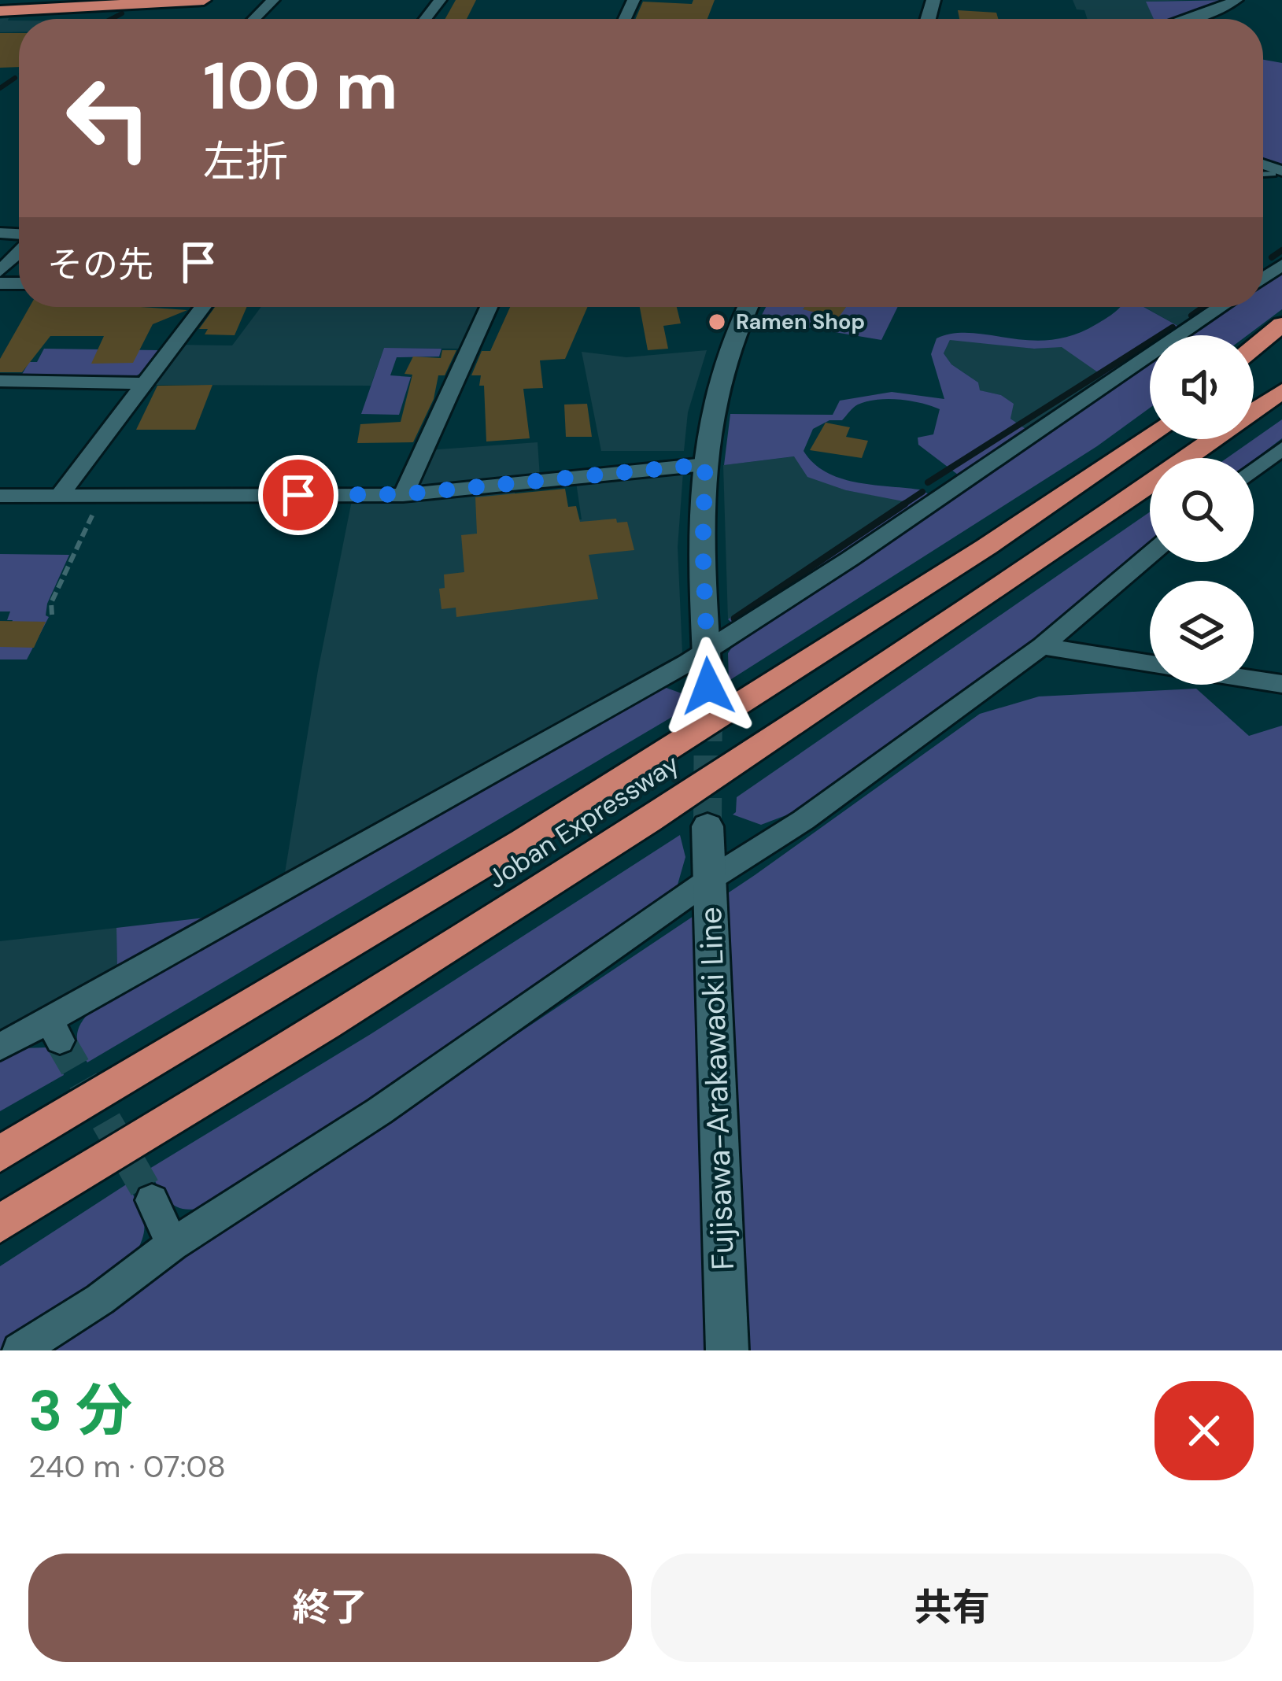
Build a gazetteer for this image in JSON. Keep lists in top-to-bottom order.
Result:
{
  "streets": {
    "highway": ["Joban Expressway"],
    "main road": ["Fujisawa-Arakawaoki Line"]
  },
  "places": ["Ramen Shop"],
  "page": {
    "turn": ["100 m", "左折"],
    "then": "その先",
    "heading": ["3 分", "240 m · 07:08"],
    "buttons": ["終了", "共有"]
  }
}
